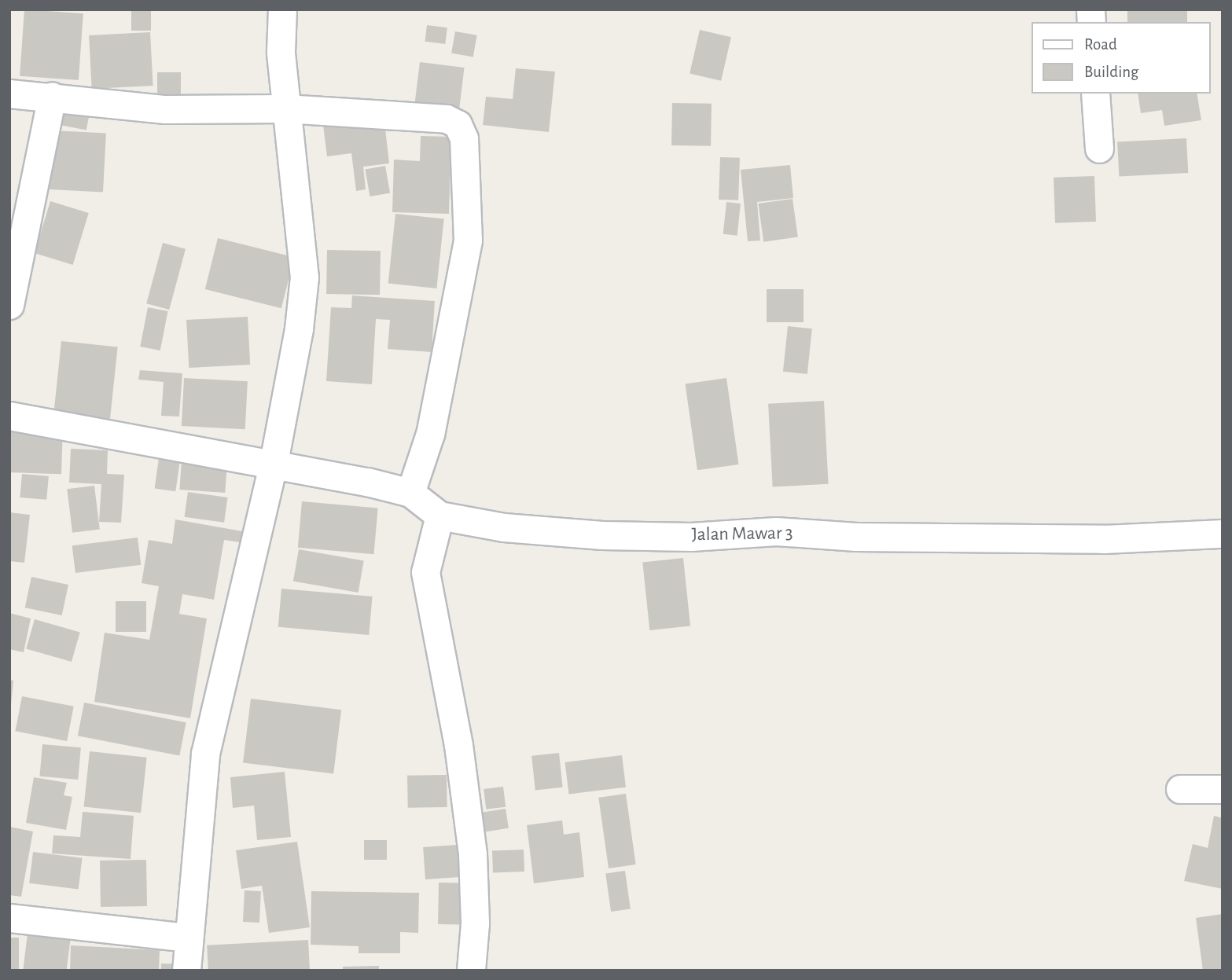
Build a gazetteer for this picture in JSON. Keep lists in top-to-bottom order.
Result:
{
  "streets": {
    "street": ["Jalan Mawar 3"]
  },
  "legend": ["Road", "Building"]
}
